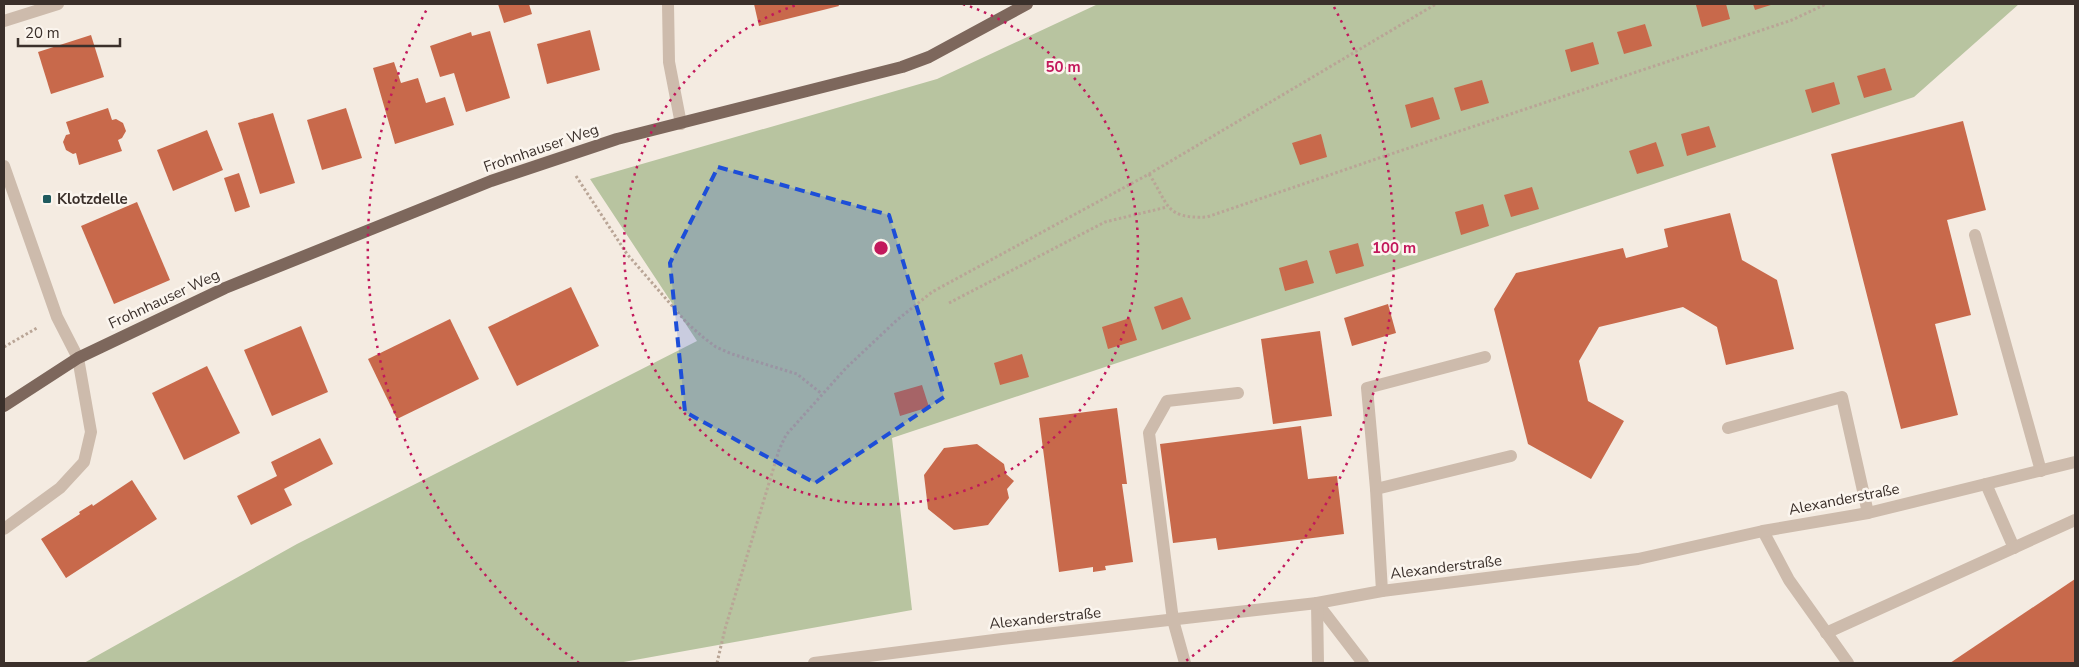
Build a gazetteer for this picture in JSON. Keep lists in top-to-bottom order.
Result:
{
  "streets": {
    "main road": ["Frohnhauser Weg"],
    "street": ["Alexanderstraße"]
  },
  "places": {
    "transit": ["Klotzdelle"]
  },
  "scale_bar": "20 m",
  "rings": ["50 m", "100 m"]
}
